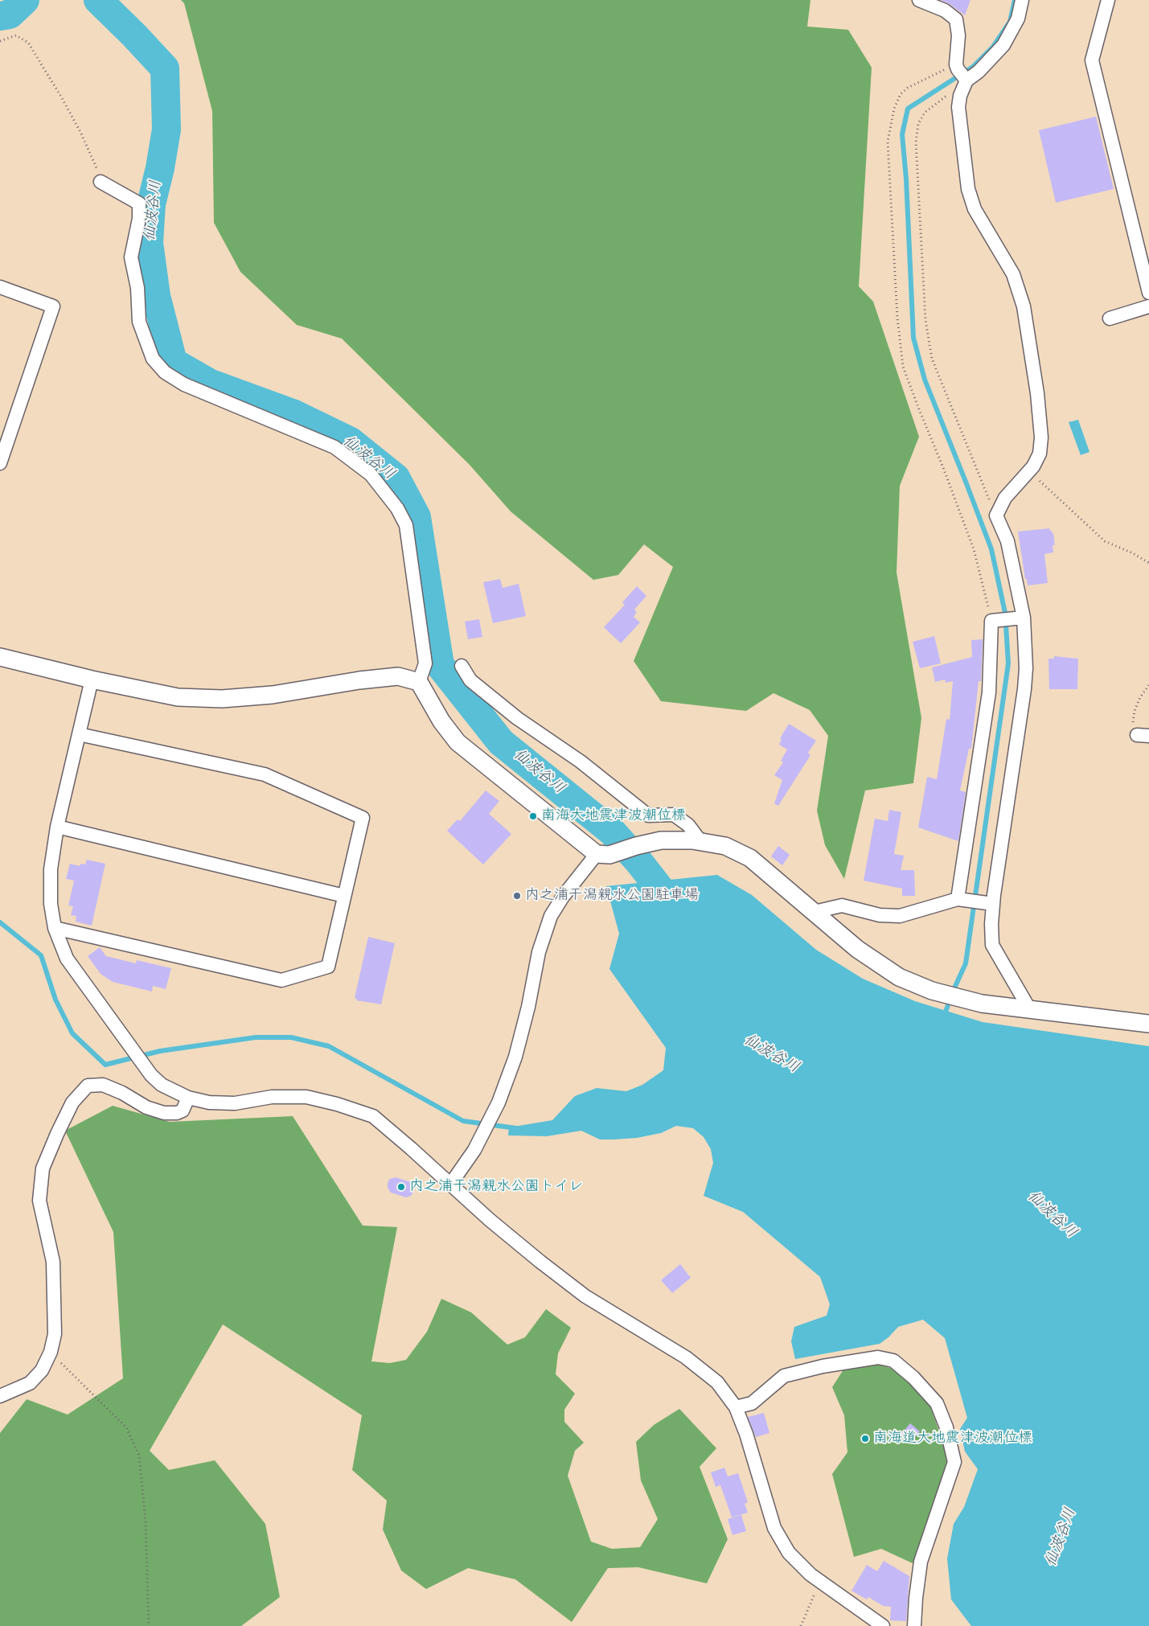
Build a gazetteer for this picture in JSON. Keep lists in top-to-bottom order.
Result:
{
  "water": ["仙波谷川"],
  "places": [
    "南海大地震津波潮位標",
    "内之浦干潟親水公園駐車場",
    "内之浦干潟親水公園トイレ",
    "南海道大地震津波潮位標"
  ]
}
